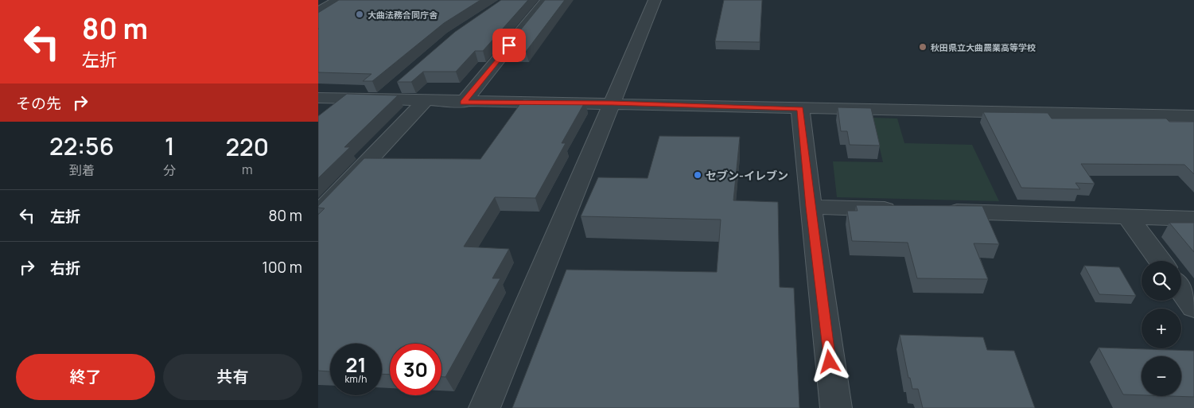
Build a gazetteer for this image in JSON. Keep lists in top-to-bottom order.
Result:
{
  "places": ["大曲法務合同庁舎", "秋田県立大曲農業高等学校", "セブン-イレブン"],
  "page": {
    "turn": ["80 m", "左折"],
    "then": "その先",
    "eta": [
      "22:56",
      "到着",
      "1",
      "分",
      "220",
      "m"
    ],
    "list": [
      {
        "name": "左折",
        "value": "80 m"
      },
      {
        "name": "右折",
        "value": "100 m"
      }
    ],
    "map_buttons": ["+", "−"],
    "speed": "21 km/h",
    "limit": "30",
    "buttons": ["終了", "共有"]
  }
}
